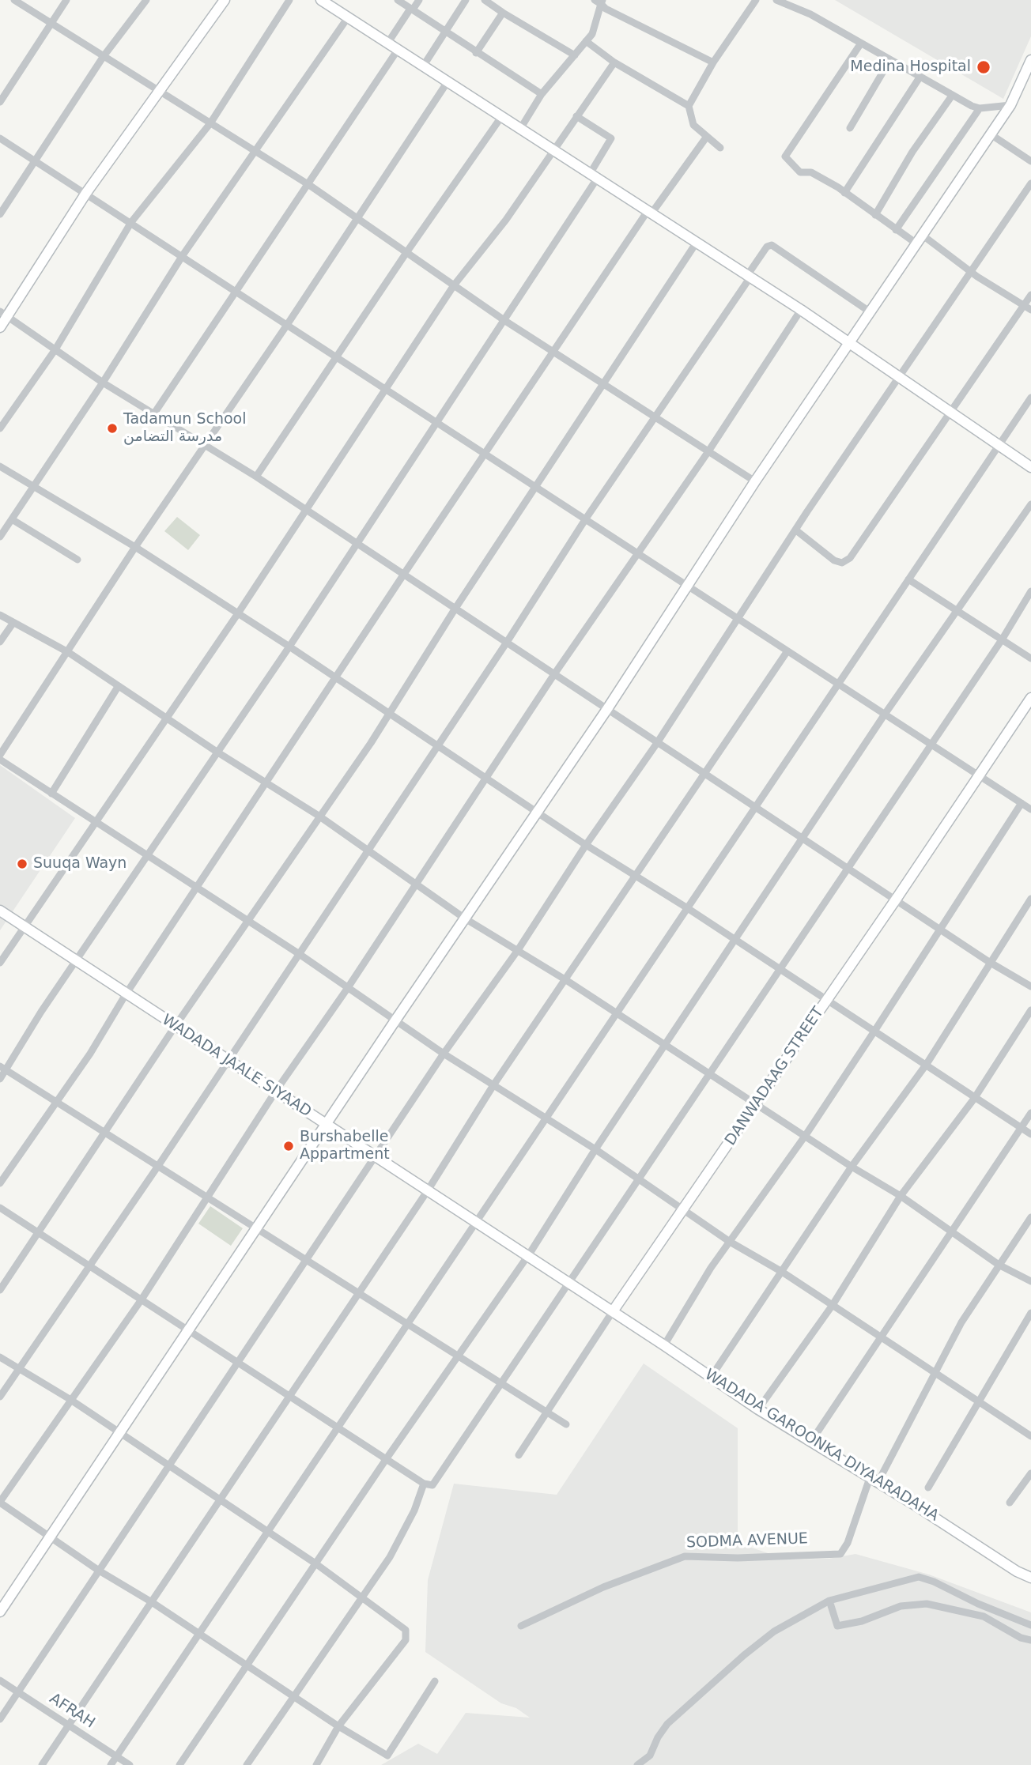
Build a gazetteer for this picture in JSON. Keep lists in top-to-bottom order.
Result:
{
  "streets": {
    "street": [
      "WADADA JAALE SIYAAD",
      "DANWADAAG STREET",
      "WADADA GAROONKA DIYAARADAHA",
      "SODMA AVENUE",
      "AFRAH"
    ]
  },
  "crossings": [
    ["WADADA JAALE SIYAAD", "DANWADAAG STREET"],
    ["WADADA JAALE SIYAAD", "WADADA GAROONKA DIYAARADAHA"],
    ["DANWADAAG STREET", "WADADA GAROONKA DIYAARADAHA"],
    ["WADADA GAROONKA DIYAARADAHA", "SODMA AVENUE"]
  ],
  "places": [
    "Medina Hospital",
    "Tadamun School مدرسة التضامن",
    "Suuqa Wayn",
    "Burshabelle Appartment"
  ]
}
